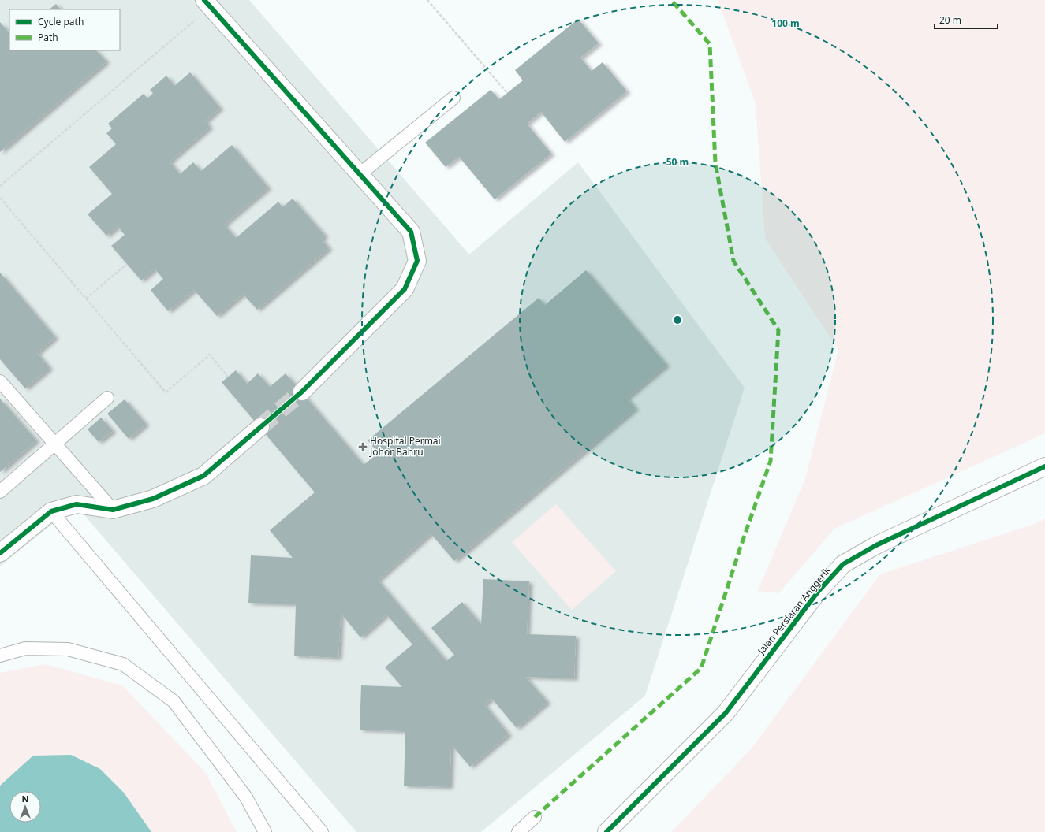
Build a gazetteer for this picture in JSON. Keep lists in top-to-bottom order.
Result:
{
  "streets": {
    "street": ["Jalan Persiaran Anggerik"]
  },
  "places": {
    "health": ["Hospital Permai Johor Bahru"]
  },
  "legend": ["Cycle path", "Path"],
  "scale_bar": "20 m",
  "north": "top",
  "rings": ["100 m", "50 m"]
}
